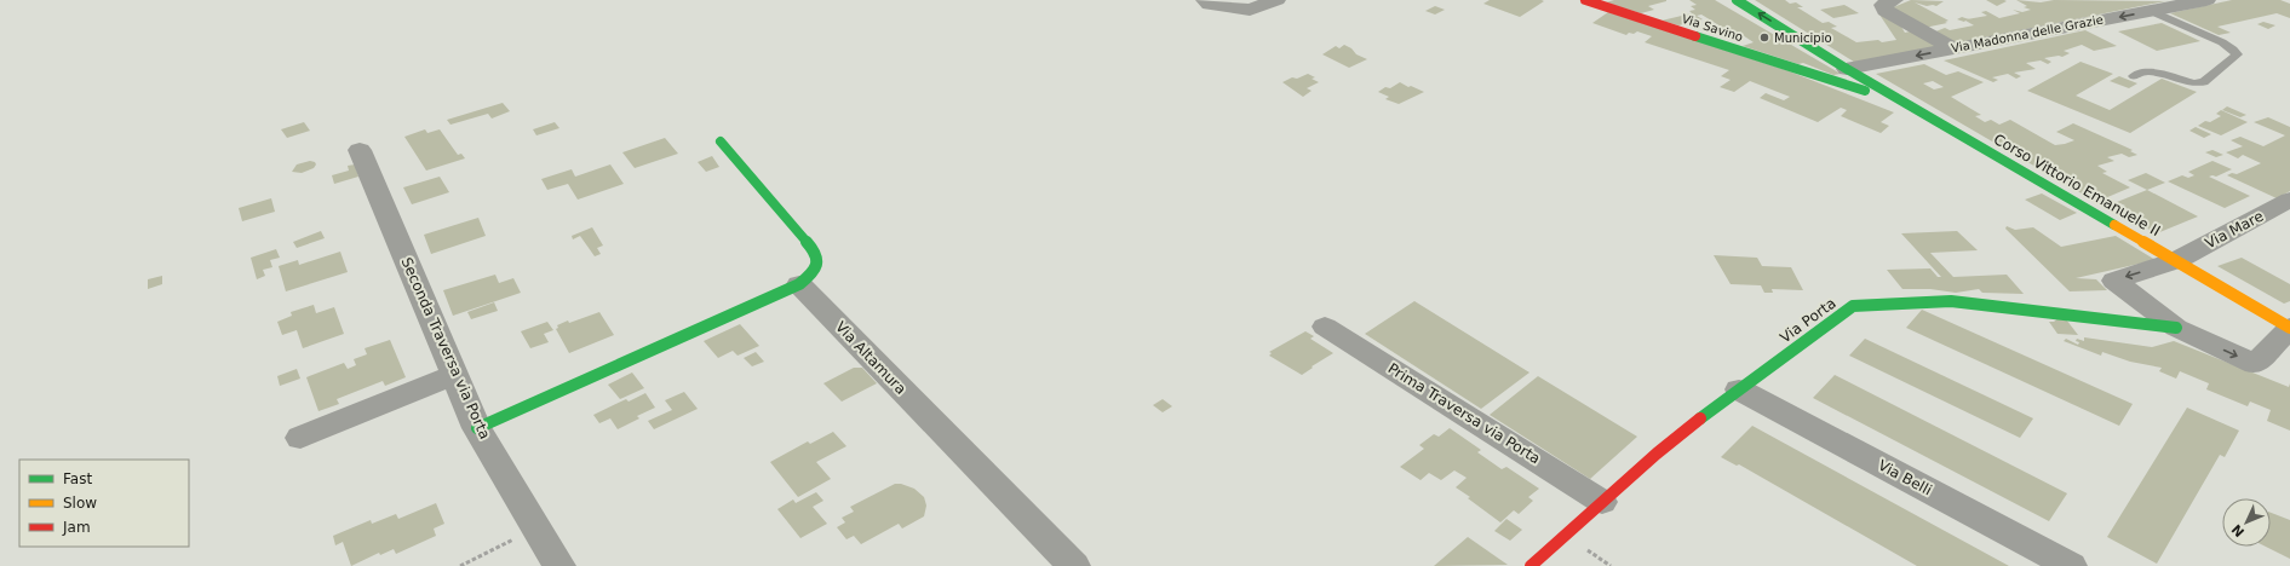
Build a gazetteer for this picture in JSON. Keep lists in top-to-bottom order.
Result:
{
  "streets": {
    "street": [
      "Via Savino",
      "Via Madonna delle Grazie",
      "Corso Vittorio Emanuele II",
      "Via Mare",
      "Via Porta",
      "Seconda Traversa via Porta",
      "Via Altamura",
      "Prima Traversa via Porta",
      "Via Belli"
    ]
  },
  "crossings": [
    ["Via Savino", "Corso Vittorio Emanuele II"],
    ["Via Madonna delle Grazie", "Corso Vittorio Emanuele II"],
    ["Corso Vittorio Emanuele II", "Via Mare"],
    ["Via Mare", "Via Porta"],
    ["Via Porta", "Prima Traversa via Porta"],
    ["Via Porta", "Via Belli"]
  ],
  "one_way": ["Via Madonna delle Grazie"],
  "places": ["Municipio"],
  "legend": ["Fast", "Slow", "Jam"],
  "north": "bottom left"
}
